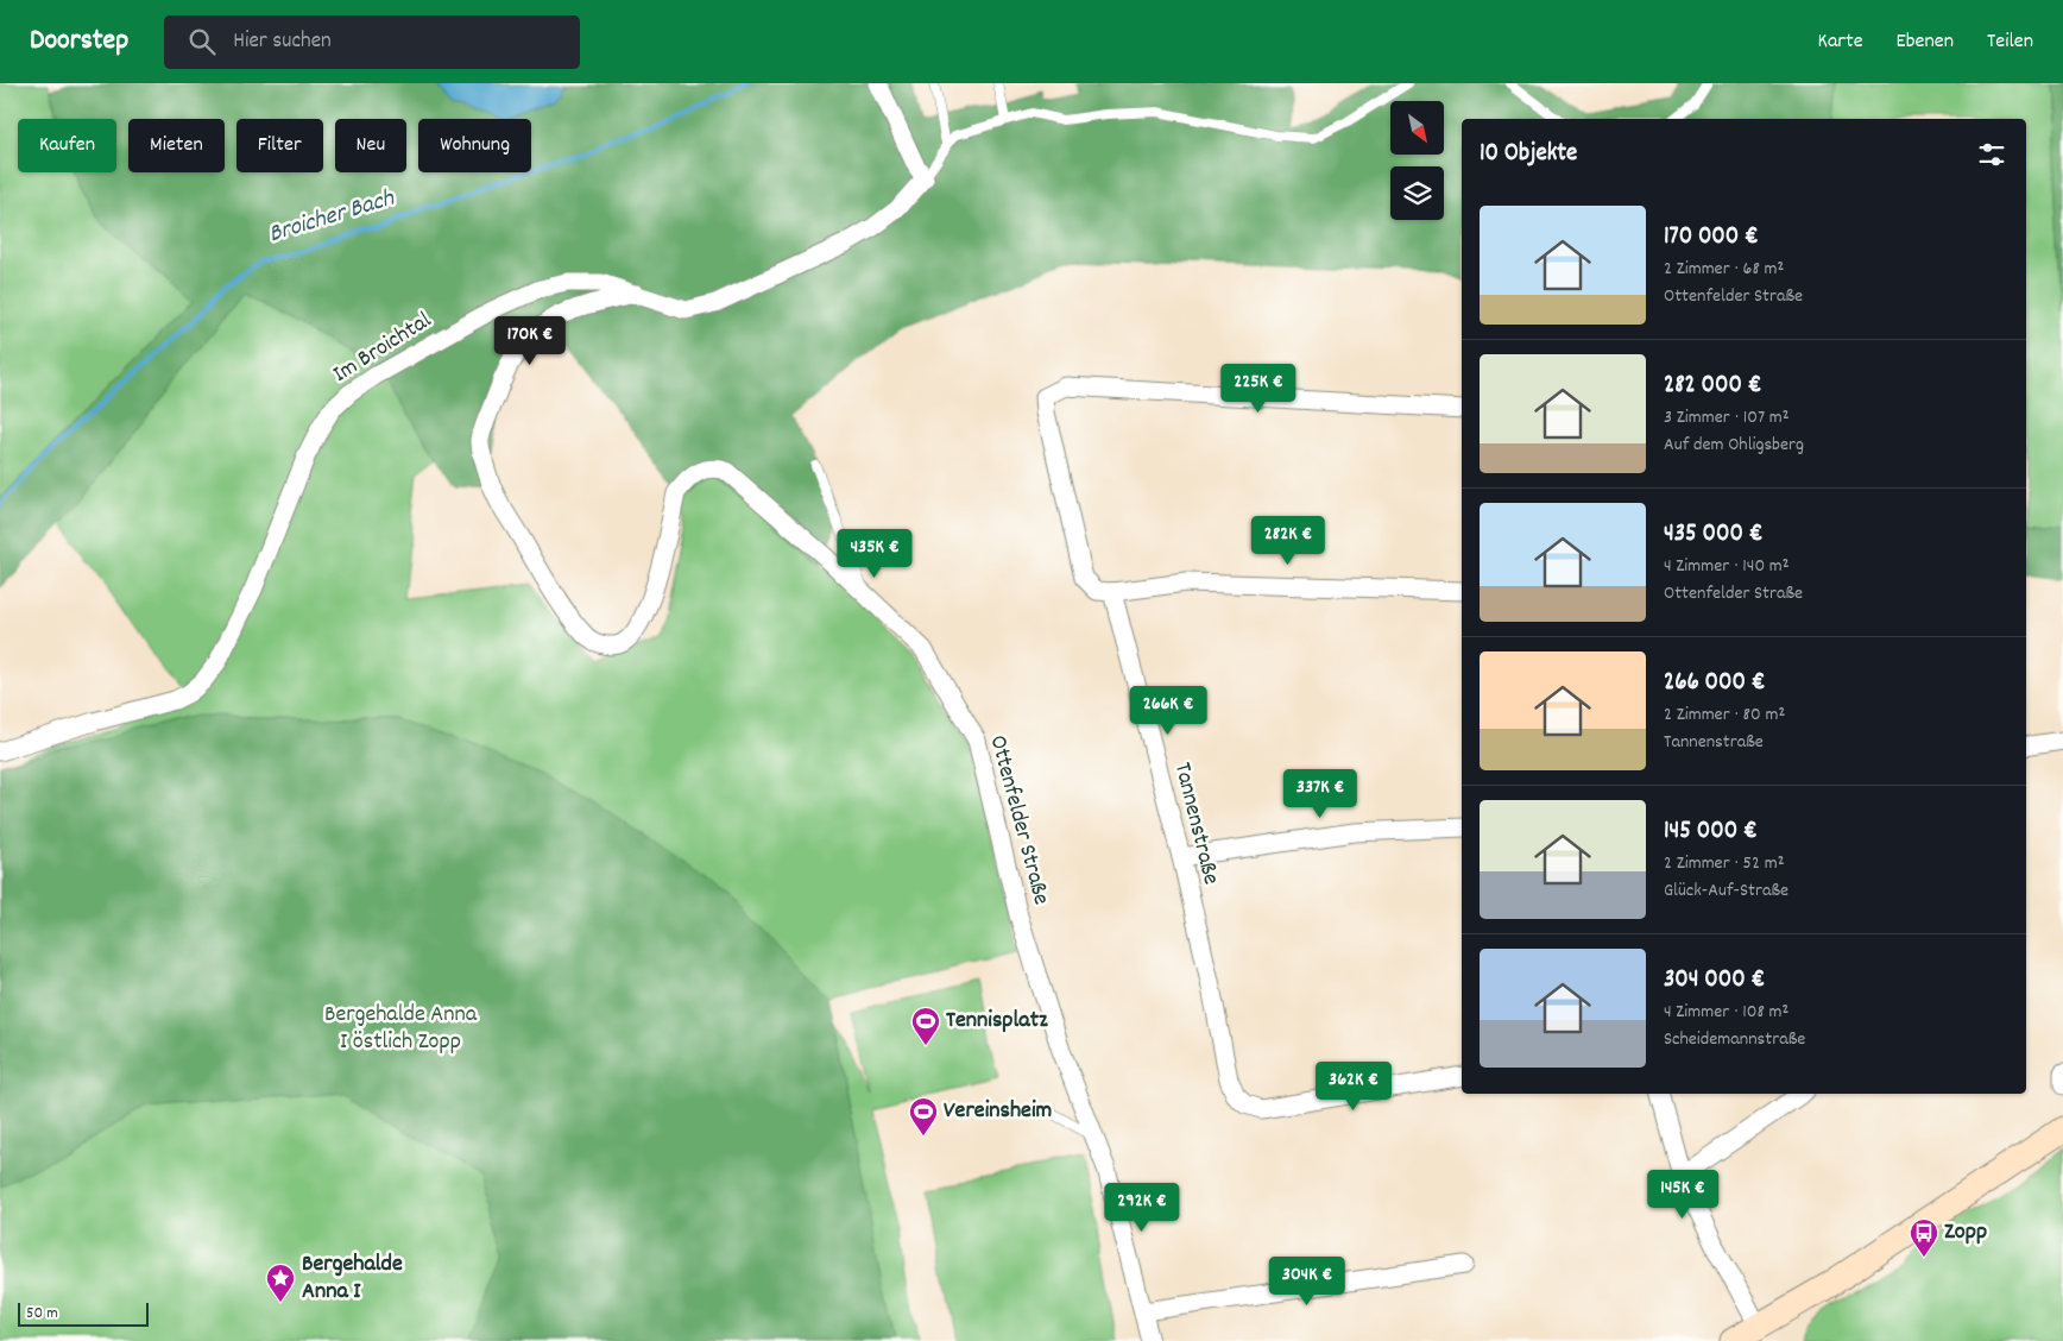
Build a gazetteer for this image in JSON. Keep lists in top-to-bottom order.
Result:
{
  "streets": {
    "street": ["Im Broichtal", "Ottenfelder Straße", "Tannenstraße"]
  },
  "crossings": [
    ["Im Broichtal", "Ottenfelder Straße"]
  ],
  "water": ["Broicher Bach"],
  "parks": ["Bergehalde Anna I östlich Zopp"],
  "places": {
    "sports": ["Tennisplatz", "Vereinsheim"],
    "bus stop": ["Zopp"],
    "place": ["Bergehalde Anna I"]
  },
  "scale_bar": "50 m",
  "north": "bottom right",
  "page": {
    "header": "Doorstep",
    "search": "Hier suchen",
    "nav": ["Karte", "Ebenen", "Teilen"],
    "chip": [
      "Kaufen",
      "Mieten",
      "Filter",
      "Neu",
      "Wohnung"
    ],
    "heading": "10 Objekte",
    "list": [
      {
        "name": "170 000 €",
        "note": "2 Zimmer · 68 m² · Ottenfelder Straße"
      },
      {
        "name": "282 000 €",
        "note": "3 Zimmer · 107 m² · Auf dem Ohligsberg"
      },
      {
        "name": "435 000 €",
        "note": "4 Zimmer · 140 m² · Ottenfelder Straße"
      },
      {
        "name": "266 000 €",
        "note": "2 Zimmer · 80 m² · Tannenstraße"
      },
      {
        "name": "145 000 €",
        "note": "2 Zimmer · 52 m² · Glück-Auf-Straße"
      },
      {
        "name": "304 000 €",
        "note": "4 Zimmer · 108 m² · Scheidemannstraße"
      }
    ],
    "price": [
      "170K €",
      "225K €",
      "282K €",
      "435K €",
      "266K €",
      "337K €",
      "362K €",
      "145K €",
      "292K €",
      "304K €"
    ],
    "scale": "50 m"
  }
}
